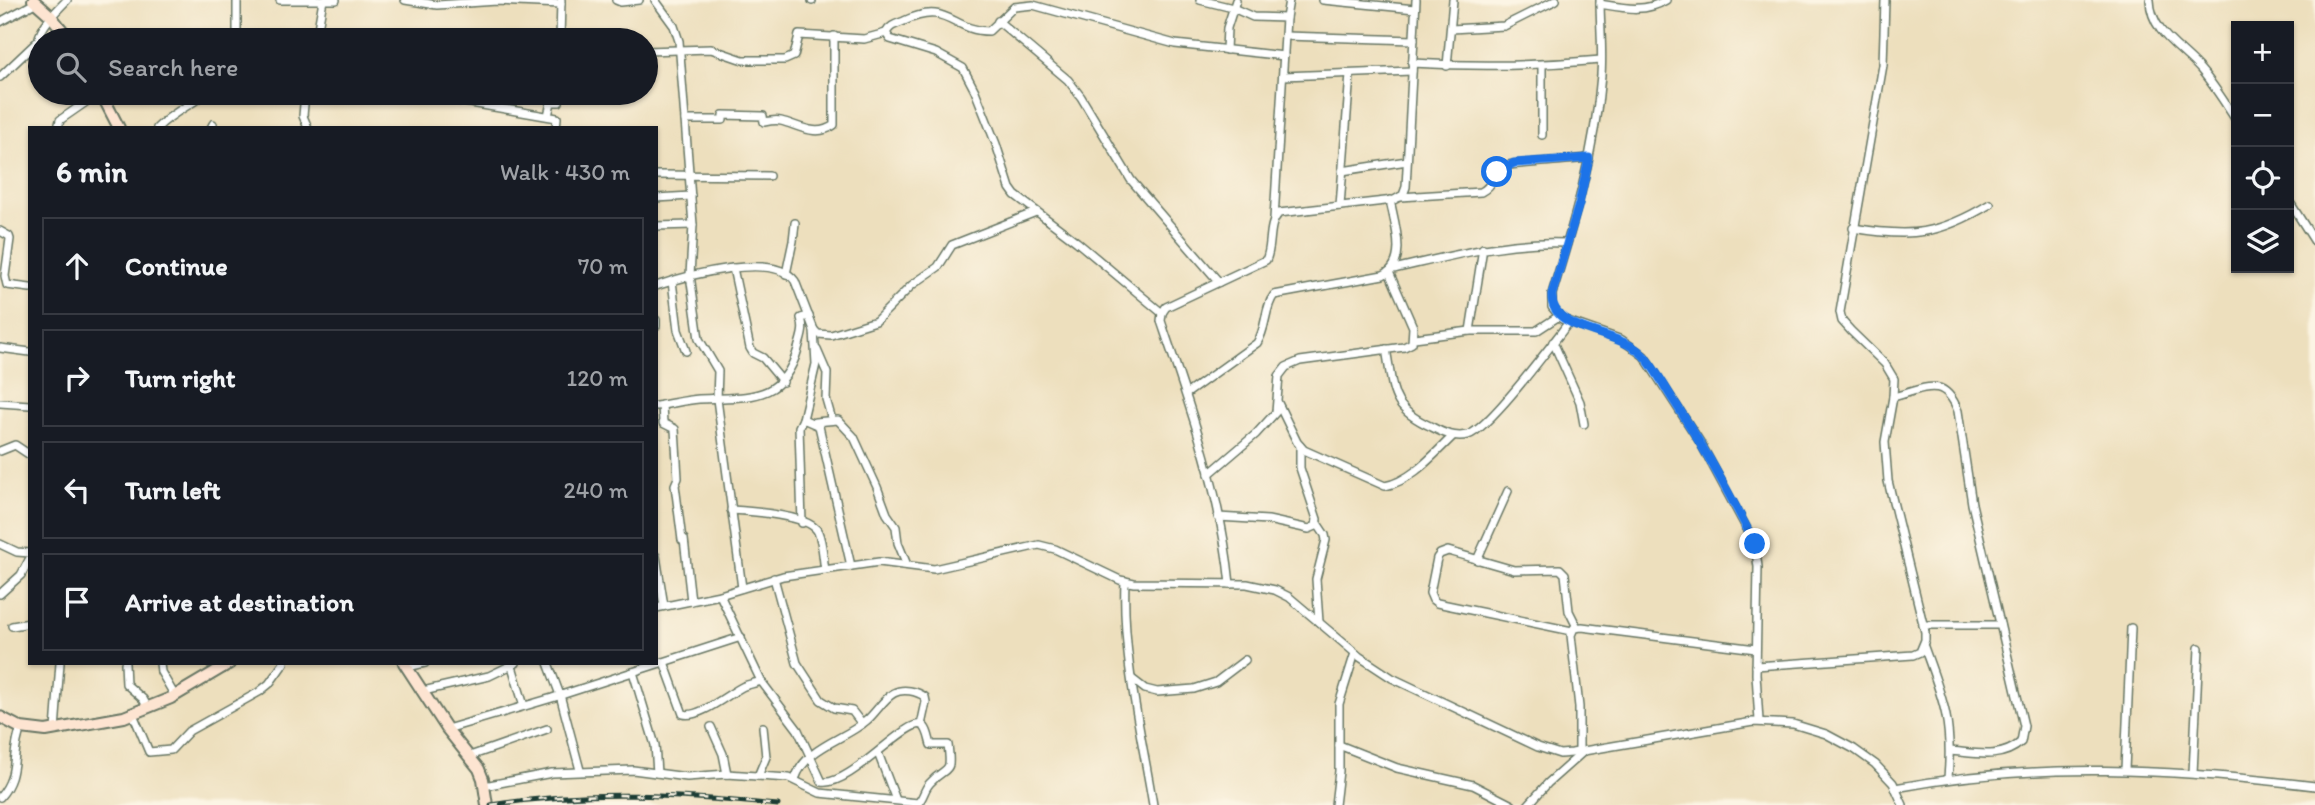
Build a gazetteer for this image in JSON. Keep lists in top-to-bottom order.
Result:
{
  "page": {
    "map_buttons": ["+", "−"],
    "search": "Search here",
    "heading": ["6 min", "Walk · 430 m"],
    "list": [
      ["Continue", "70 m"],
      ["Turn right", "120 m"],
      ["Turn left", "240 m"],
      "Arrive at destination"
    ]
  }
}
